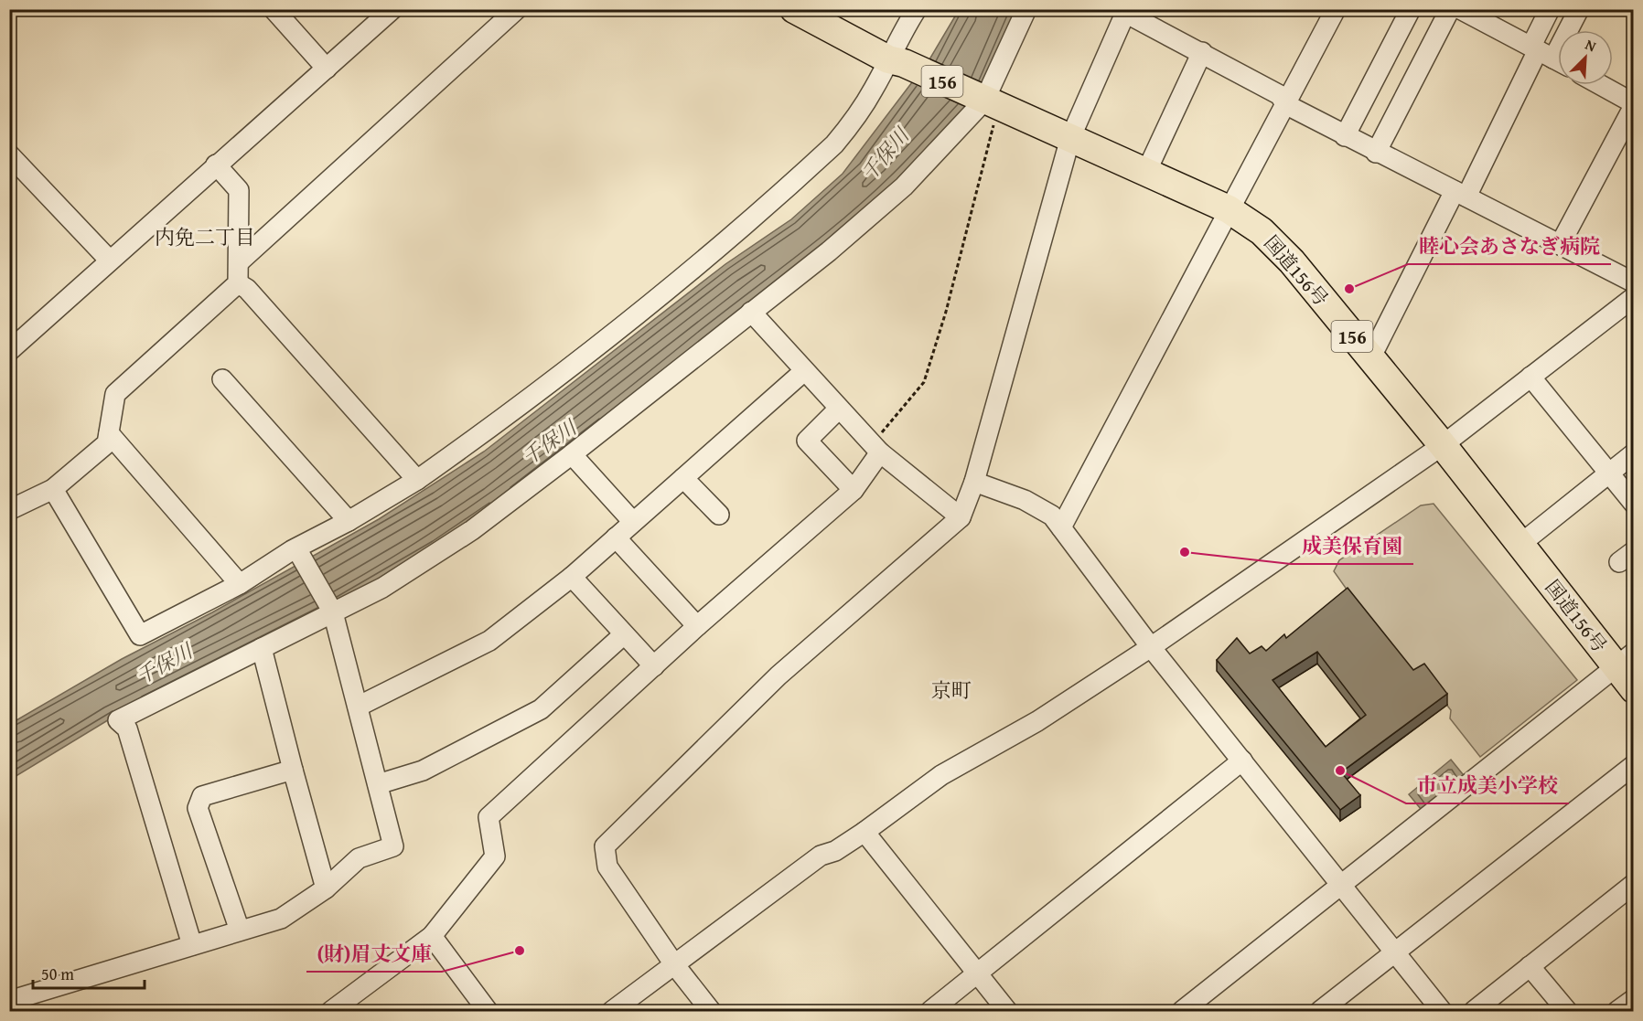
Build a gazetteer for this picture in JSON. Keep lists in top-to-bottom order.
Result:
{
  "streets": {
    "highway": ["156", "国道156号"]
  },
  "districts": ["内免二丁目", "京町"],
  "water": ["千保川"],
  "places": [
    "睦心会あさなぎ病院",
    "成美保育園",
    "市立成美小学校",
    "(財)眉丈文庫"
  ],
  "scale_bar": "50 m",
  "north": "top right"
}
